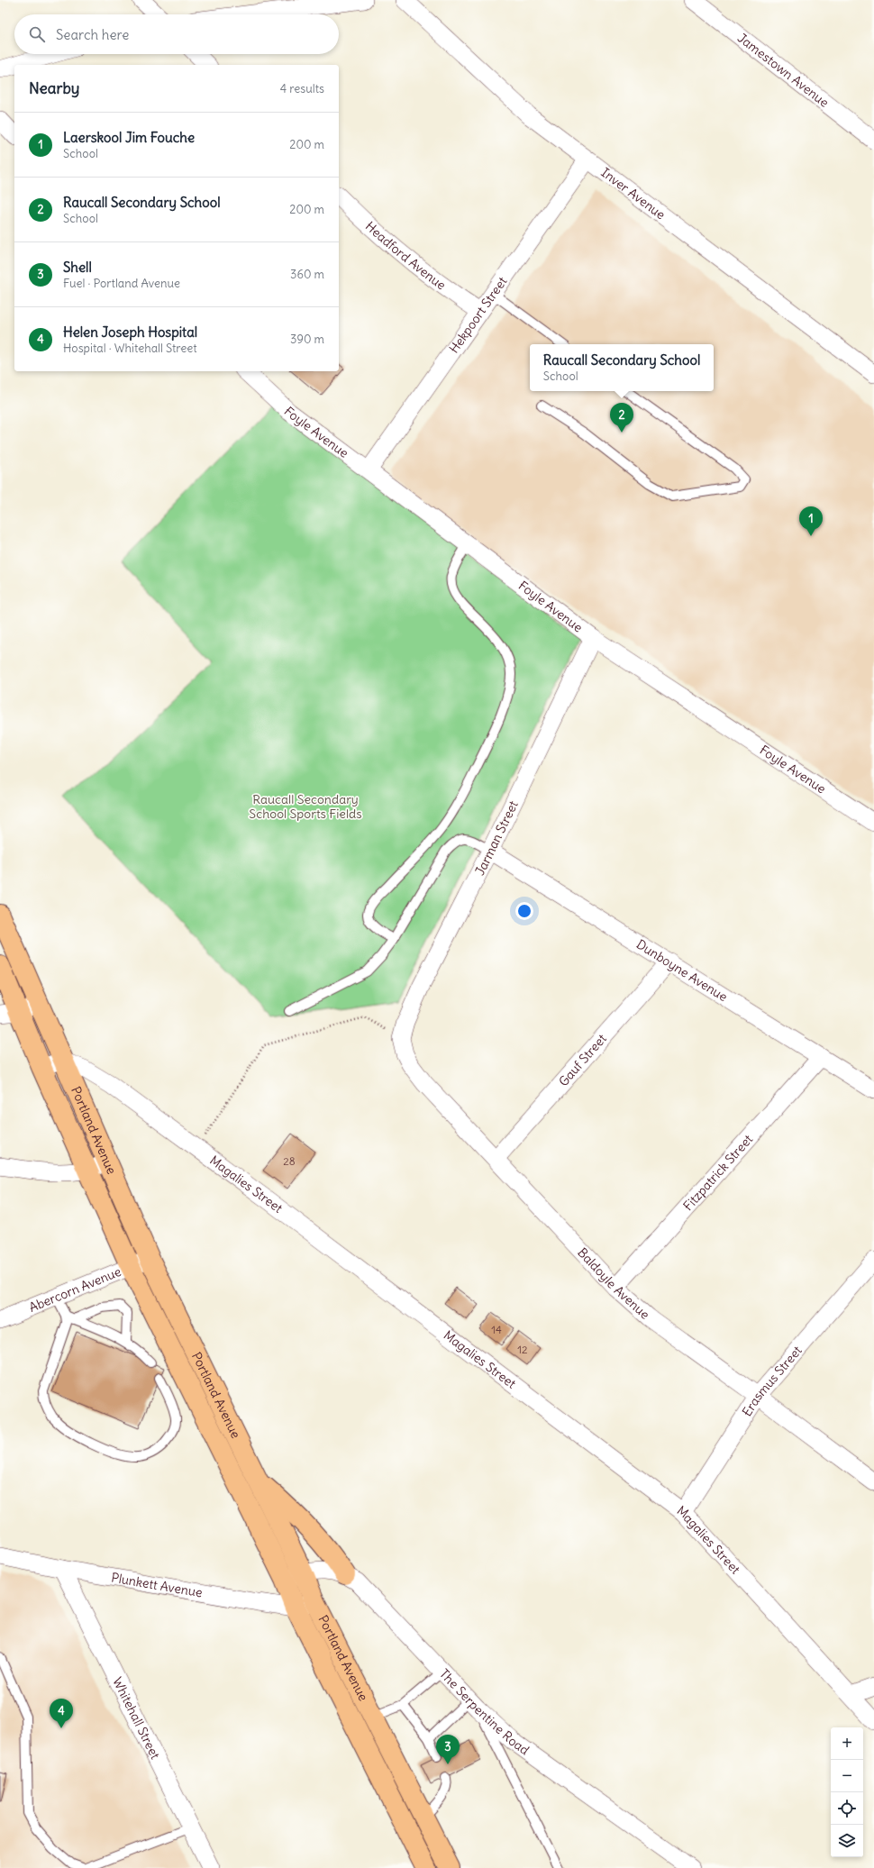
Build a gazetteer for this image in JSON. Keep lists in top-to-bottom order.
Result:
{
  "streets": {
    "main road": ["Portland Avenue"],
    "street": [
      "Jamestown Avenue",
      "Inver Avenue",
      "Headford Avenue",
      "Hekpoort Street",
      "Foyle Avenue",
      "Jarman Street",
      "Dunboyne Avenue",
      "Gauf Street",
      "Fitzpatrick Street",
      "Magalies Street",
      "Baldoyle Avenue",
      "Abercorn Avenue",
      "Erasmus Street",
      "Plunkett Avenue",
      "The Serpentine Road",
      "Whitehall Street"
    ]
  },
  "crossings": [
    ["Inver Avenue", "Hekpoort Street"],
    ["Headford Avenue", "Hekpoort Street"],
    ["Hekpoort Street", "Foyle Avenue"],
    ["Foyle Avenue", "Jarman Street"],
    ["Jarman Street", "Dunboyne Avenue"],
    ["Jarman Street", "Baldoyle Avenue"],
    ["Dunboyne Avenue", "Gauf Street"],
    ["Dunboyne Avenue", "Fitzpatrick Street"],
    ["Gauf Street", "Baldoyle Avenue"],
    ["Portland Avenue", "Magalies Street"],
    ["Portland Avenue", "Abercorn Avenue"],
    ["Portland Avenue", "Plunkett Avenue"],
    ["Portland Avenue", "The Serpentine Road"],
    ["Fitzpatrick Street", "Baldoyle Avenue"],
    ["Magalies Street", "Erasmus Street"],
    ["Baldoyle Avenue", "Erasmus Street"],
    ["Plunkett Avenue", "Whitehall Street"]
  ],
  "parks": ["Raucall Secondary School Sports Fields"],
  "house_numbers": ["28", "14", "12"],
  "page": {
    "search": "Search here",
    "heading": ["Nearby", "4 results"],
    "list": [
      {
        "mark": "1",
        "name": "Laerskool Jim Fouche",
        "note": "School",
        "value": "200 m"
      },
      {
        "mark": "2",
        "name": "Raucall Secondary School",
        "note": "School",
        "value": "200 m"
      },
      {
        "mark": "3",
        "name": "Shell",
        "note": "Fuel · Portland Avenue",
        "value": "360 m"
      },
      {
        "mark": "4",
        "name": "Helen Joseph Hospital",
        "note": "Hospital · Whitehall Street",
        "value": "390 m"
      }
    ],
    "popup": ["Raucall Secondary School", "School"],
    "pins": [
      "2",
      "1",
      "4",
      "3"
    ],
    "map_buttons": ["+", "−"]
  }
}
